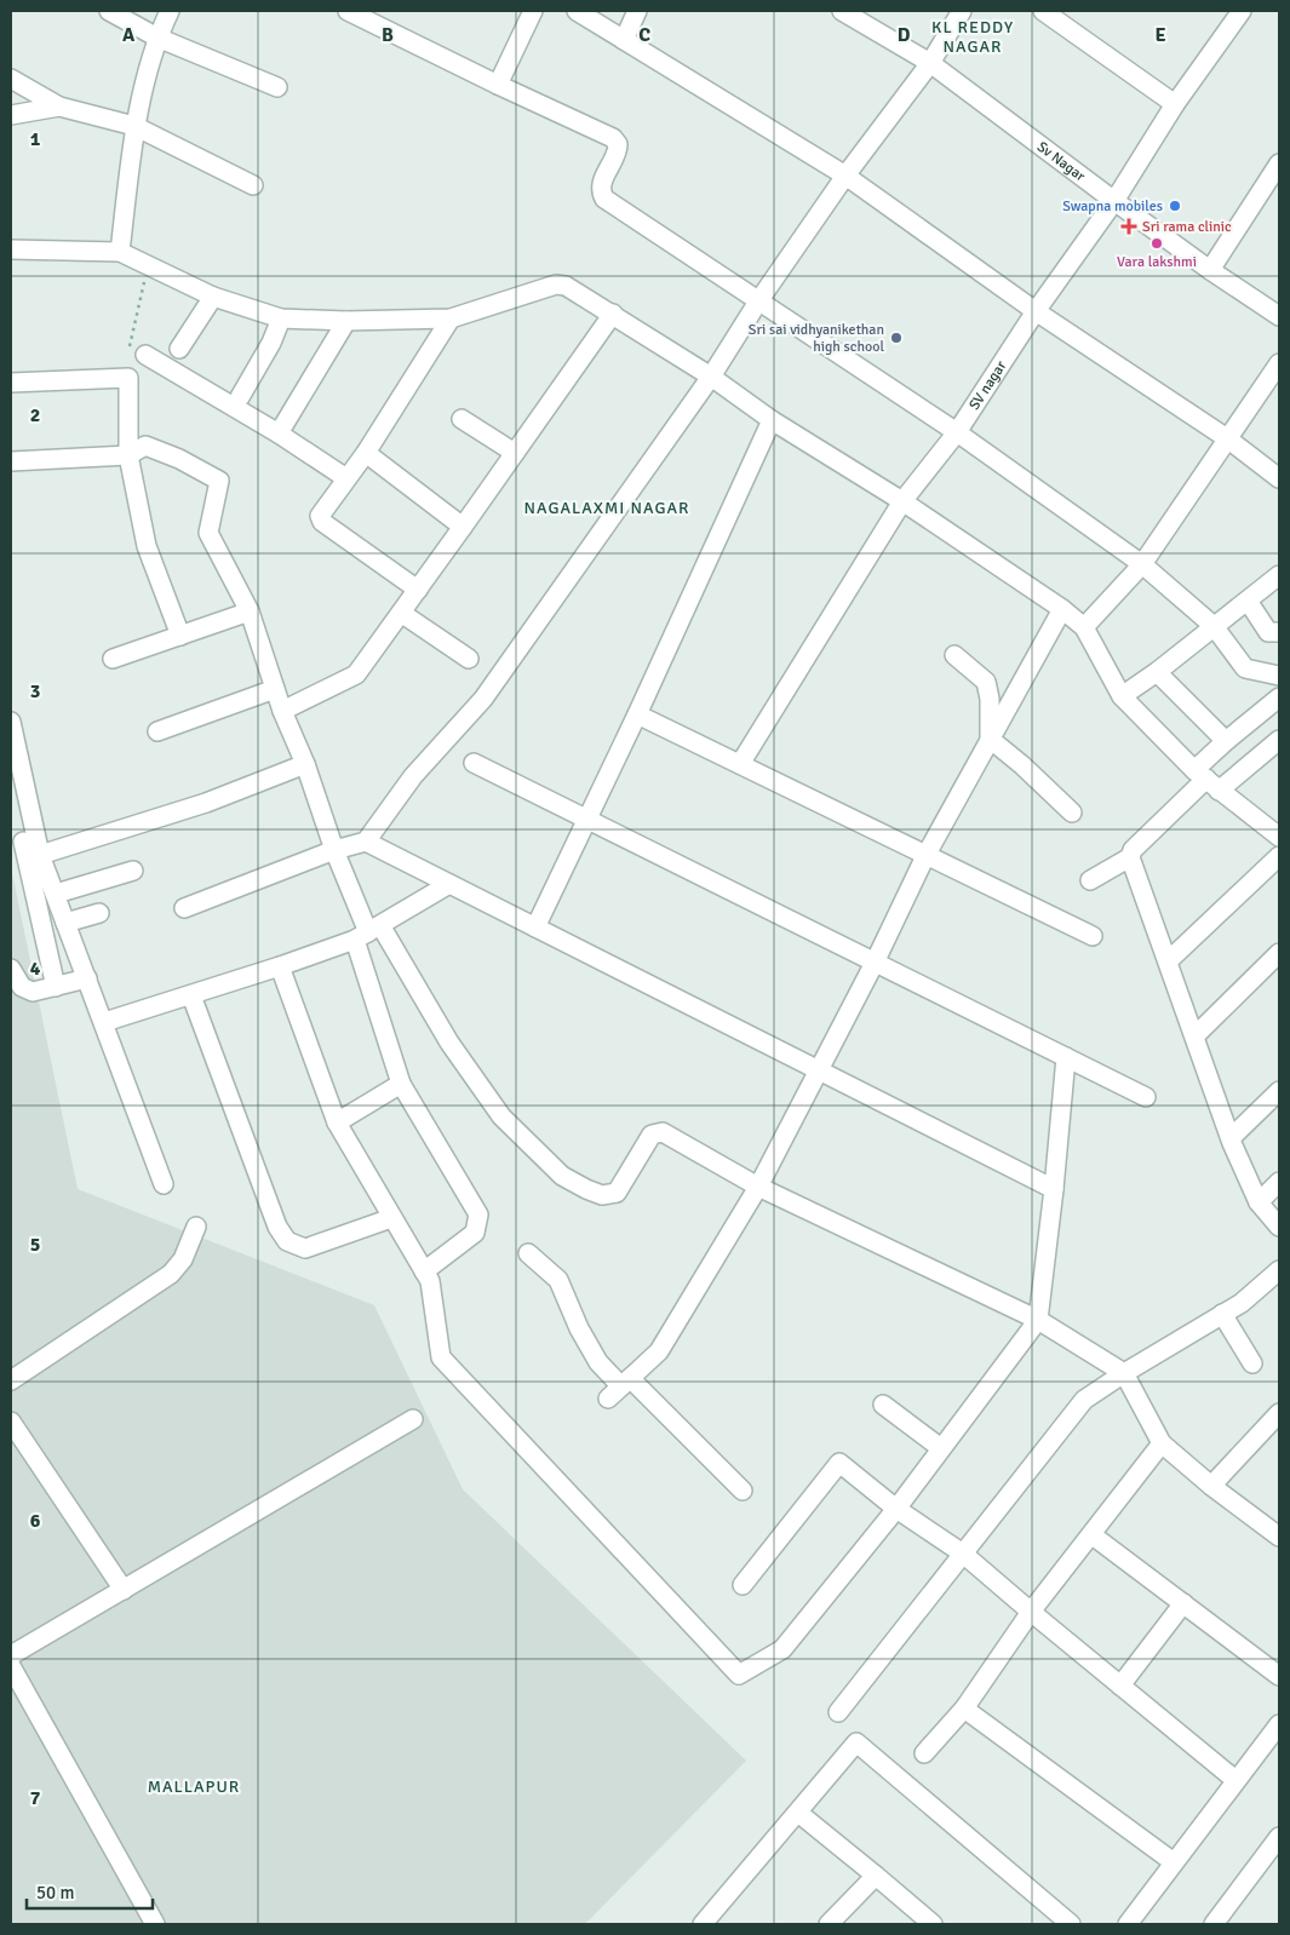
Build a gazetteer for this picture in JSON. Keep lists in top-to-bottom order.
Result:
{
  "streets": {
    "street": ["Sv Nagar", "SV nagar"]
  },
  "crossings": [
    ["Sv Nagar", "SV nagar"]
  ],
  "districts": ["KL REDDY NAGAR", "NAGALAXMI NAGAR", "MALLAPUR"],
  "places": {
    "other": ["Swapna mobiles", "Vara lakshmi", "Sri sai vidhyanikethan high school"],
    "health": ["Sri rama clinic"]
  },
  "scale_bar": "50 m",
  "grid": {
    "columns": [
      "A",
      "B",
      "C",
      "D",
      "E"
    ],
    "rows": [
      "1",
      "2",
      "3",
      "4",
      "5",
      "6",
      "7"
    ]
  }
}
